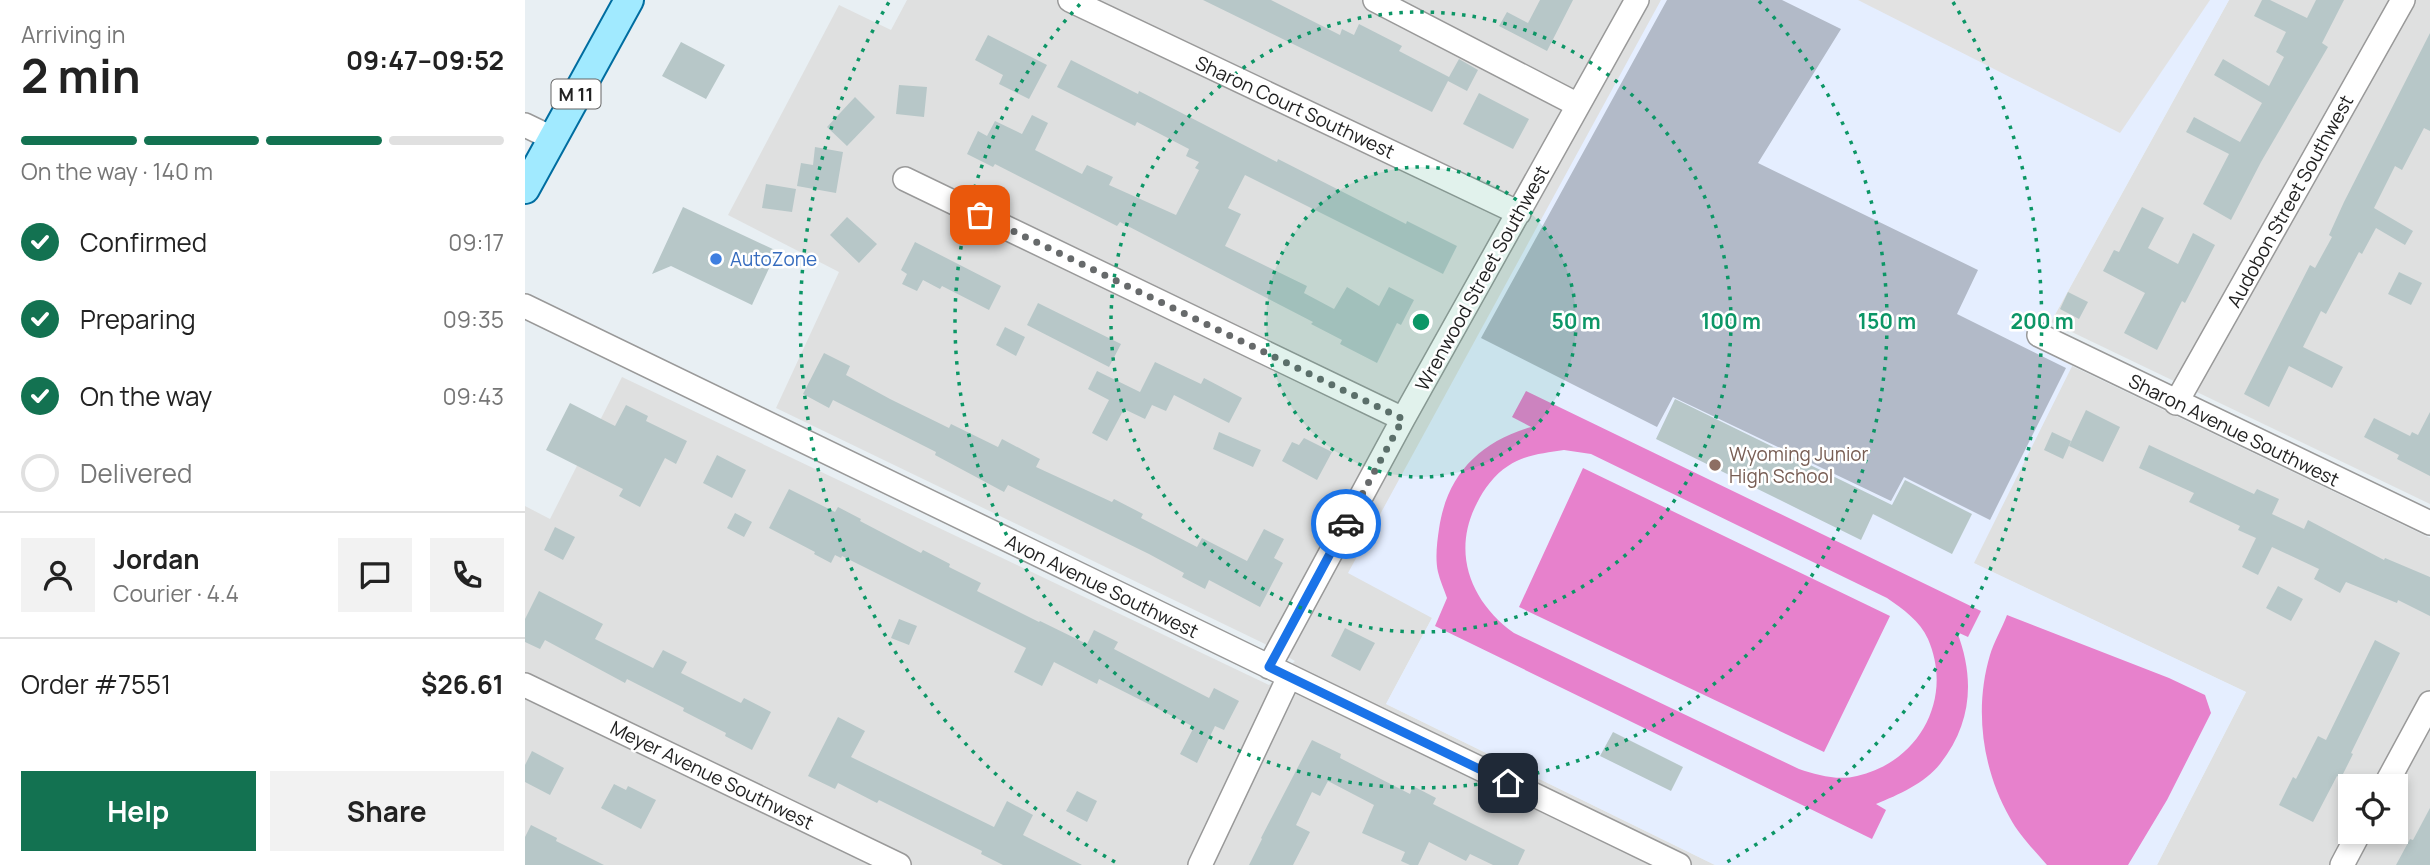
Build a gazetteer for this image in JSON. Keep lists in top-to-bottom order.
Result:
{
  "streets": {
    "main road": ["M 11"],
    "street": [
      "Sharon Court Southwest",
      "Audobon Street Southwest",
      "Wrenwood Street Southwest",
      "Sharon Avenue Southwest",
      "Avon Avenue Southwest",
      "Meyer Avenue Southwest"
    ]
  },
  "crossings": [
    ["Sharon Court Southwest", "Wrenwood Street Southwest"],
    ["Audobon Street Southwest", "Sharon Avenue Southwest"],
    ["Wrenwood Street Southwest", "Avon Avenue Southwest"]
  ],
  "places": ["AutoZone", "Wyoming Junior High School"],
  "page": {
    "heading": ["2 min", "Arriving in", "09:47–09:52"],
    "panel": [
      "Jordan",
      "Courier · 4.4",
      "Order #7551",
      "$26.61"
    ],
    "bar": "On the way · 140 m",
    "list": [
      ["Confirmed", "09:17"],
      ["Preparing", "09:35"],
      ["On the way", "09:43"],
      "Delivered"
    ],
    "buttons": ["Help", "Share"]
  },
  "rings": [
    "50 m",
    "100 m",
    "150 m",
    "200 m"
  ]
}
